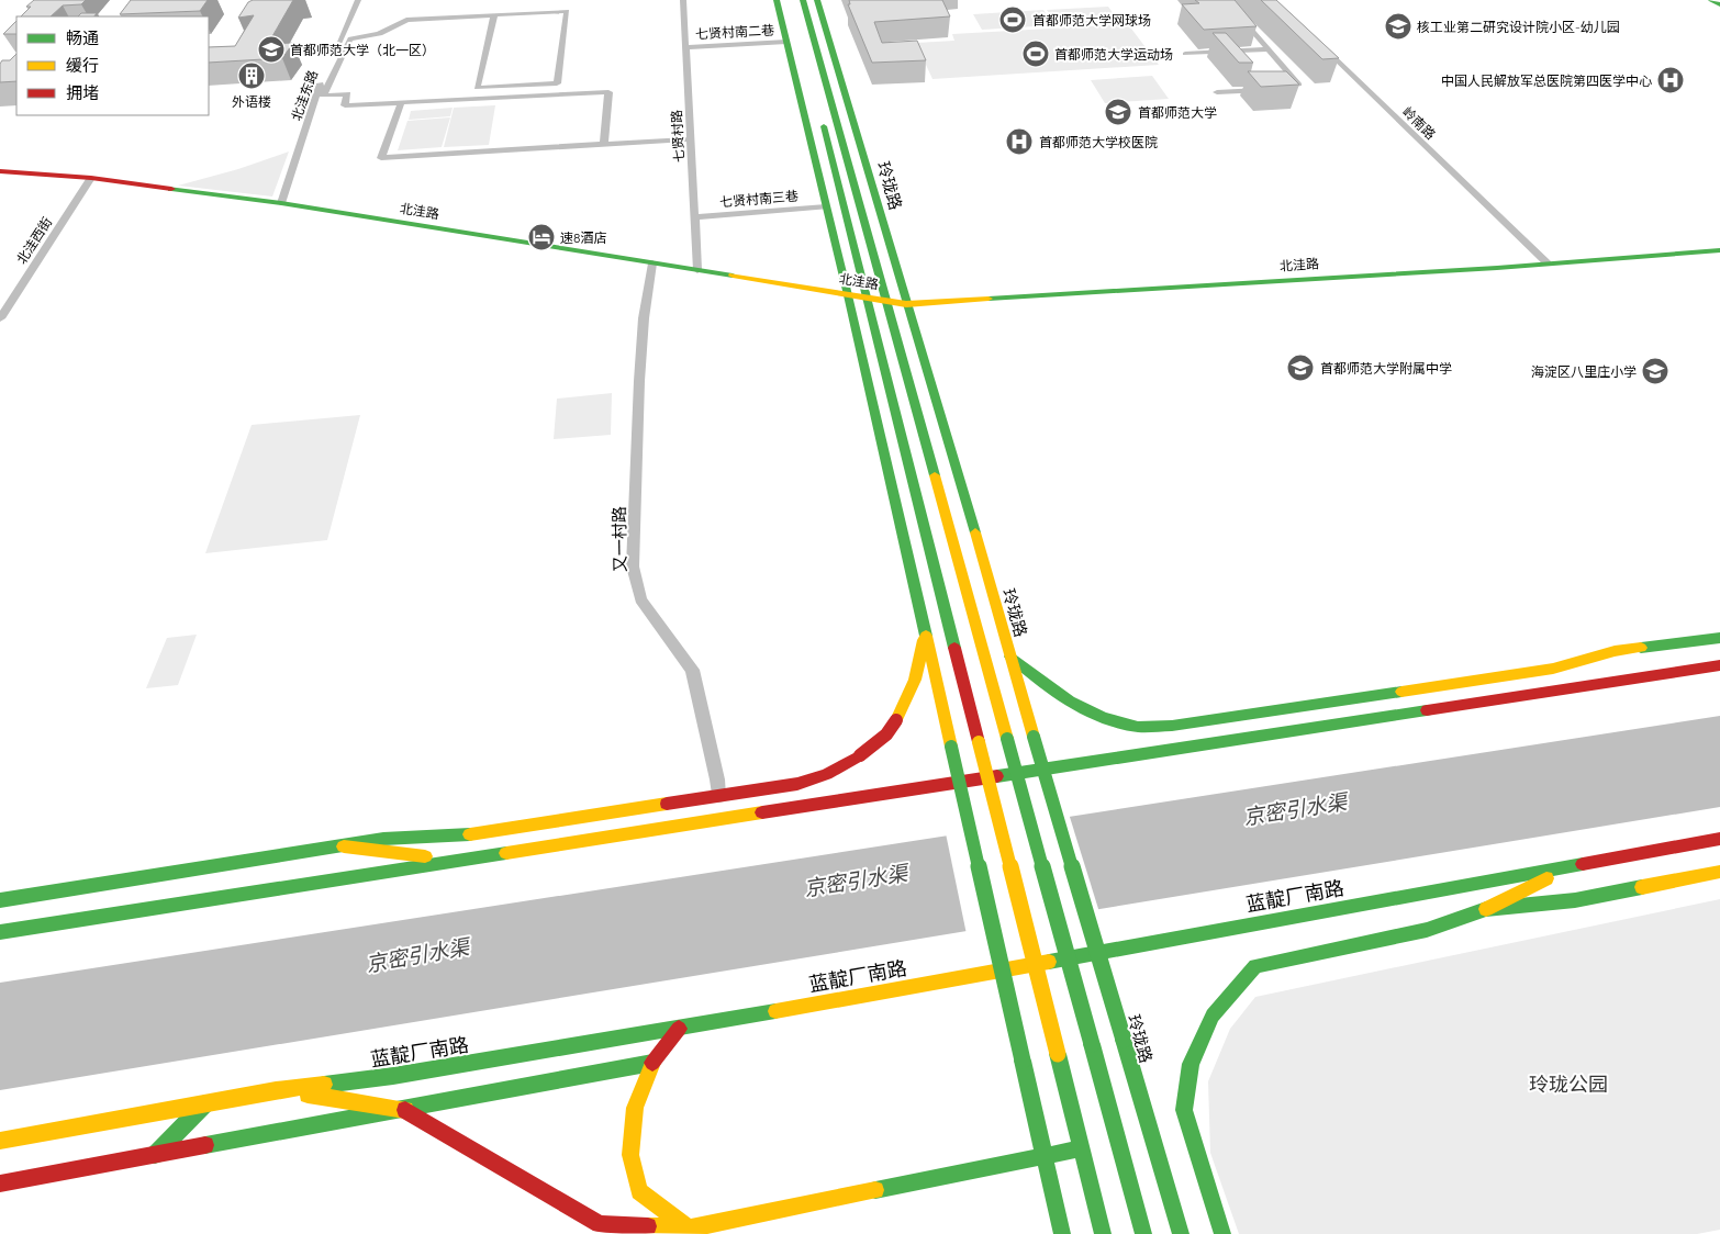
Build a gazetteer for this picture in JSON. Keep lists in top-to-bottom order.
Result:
{
  "streets": {
    "main road": ["玲珑路", "北洼路", "蓝靛厂南路"],
    "street": [
      "七贤村南二巷",
      "北洼东路",
      "岭南路",
      "七贤村路",
      "七贤村南三巷",
      "北洼西街",
      "又一村路"
    ]
  },
  "crossings": [
    ["七贤村南二巷", "七贤村路"],
    ["北洼东路", "北洼路"],
    ["岭南路", "北洼路"],
    ["七贤村路", "七贤村南三巷"],
    ["七贤村路", "北洼路"],
    ["玲珑路", "北洼路"],
    ["北洼路", "北洼西街"],
    ["北洼路", "又一村路"]
  ],
  "water": ["京密引水渠"],
  "parks": ["玲珑公园"],
  "places": {
    "sports": ["首都师范大学网球场", "首都师范大学运动场"],
    "school or university": [
      "核工业第二研究设计院小区-幼儿园",
      "首都师范大学（北一区）",
      "首都师范大学",
      "首都师范大学附属中学",
      "海淀区八里庄小学"
    ],
    "building": ["外语楼"],
    "hospital": ["中国人民解放军总医院第四医学中心", "首都师范大学校医院"],
    "hotel": ["速8酒店"]
  },
  "legend": ["畅通", "缓行", "拥堵"]
}
